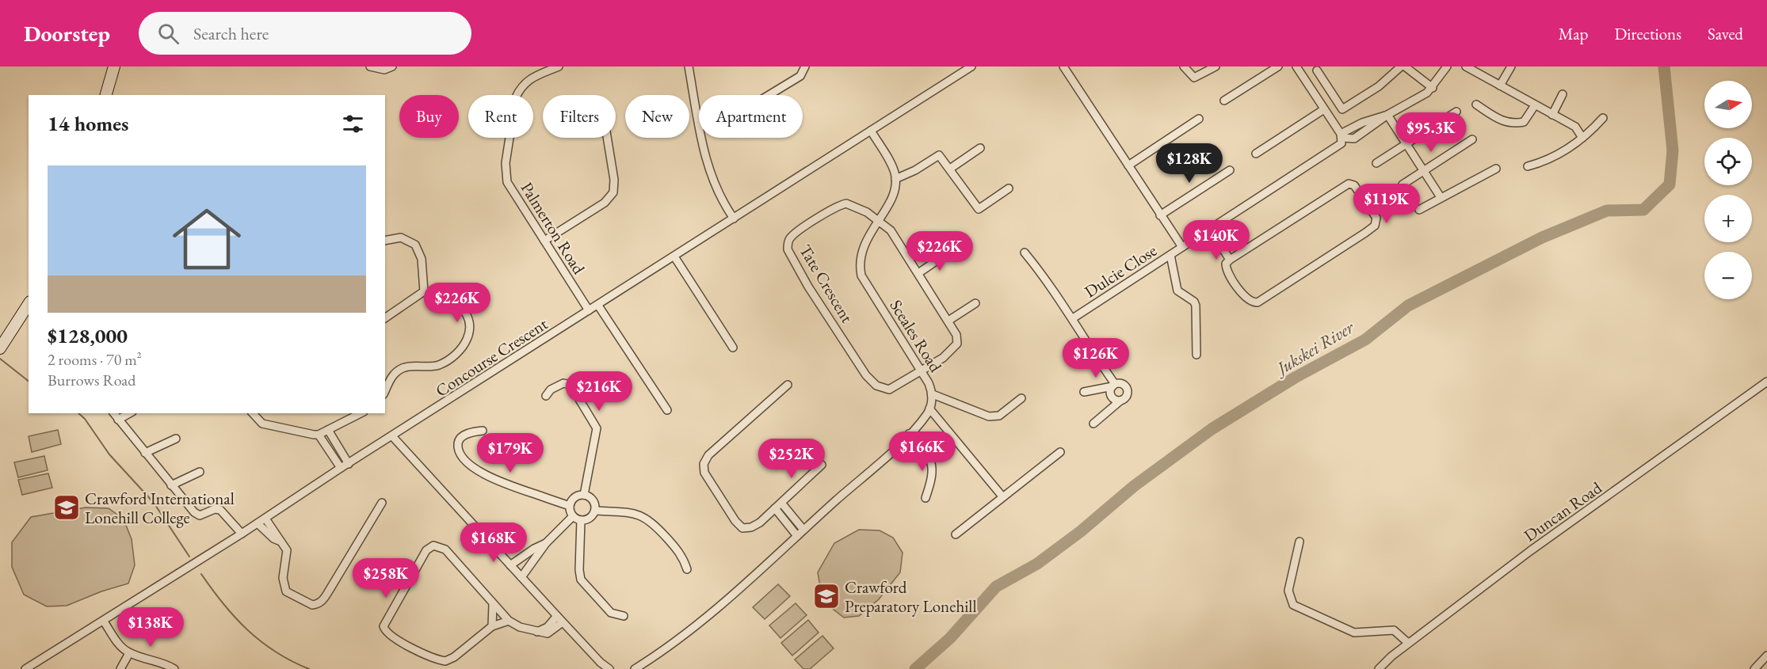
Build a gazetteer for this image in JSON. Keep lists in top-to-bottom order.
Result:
{
  "streets": {
    "street": [
      "Palmerton Road",
      "Dulcie Close",
      "Tate Crescent",
      "Sceales Road",
      "Concourse Crescent",
      "Duncan Road"
    ]
  },
  "crossings": [
    ["Palmerton Road", "Concourse Crescent"],
    ["Tate Crescent", "Sceales Road"]
  ],
  "water": ["Jukskei River"],
  "places": {
    "school or university": ["Crawford International Lonehill College", "Crawford Preparatory Lonehill"]
  },
  "north": "right",
  "page": {
    "header": "Doorstep",
    "search": "Search here",
    "nav": ["Map", "Directions", "Saved"],
    "map_buttons": ["+", "−"],
    "chip": [
      "Buy",
      "Rent",
      "Filters",
      "New",
      "Apartment"
    ],
    "heading": "14 homes",
    "price": [
      "$95.3K",
      "$128K",
      "$119K",
      "$140K",
      "$226K",
      "$226K",
      "$126K",
      "$216K",
      "$166K",
      "$179K",
      "$252K",
      "$168K",
      "$258K",
      "$138K"
    ],
    "list": [
      {
        "name": "$128,000",
        "note": "2 rooms · 70 m² · Burrows Road"
      }
    ]
  }
}
